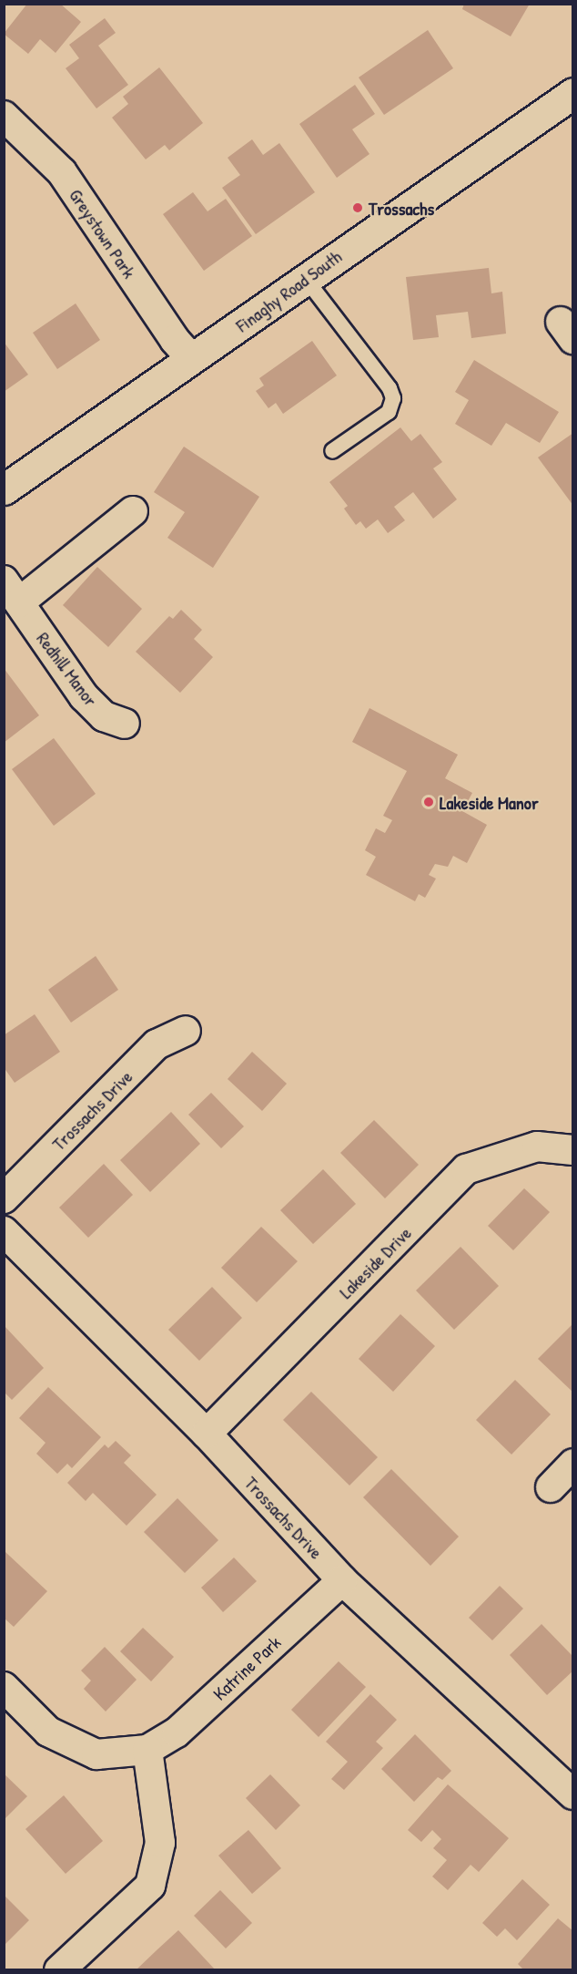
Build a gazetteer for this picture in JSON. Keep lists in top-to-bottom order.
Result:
{
  "streets": {
    "street": [
      "Greystown Park",
      "Finaghy Road South",
      "Redhill Manor",
      "Trossachs Drive",
      "Lakeside Drive",
      "Katrine Park"
    ]
  },
  "crossings": [
    ["Greystown Park", "Finaghy Road South"],
    ["Trossachs Drive", "Lakeside Drive"],
    ["Trossachs Drive", "Katrine Park"]
  ],
  "places": ["Trossachs", "Lakeside Manor"]
}
